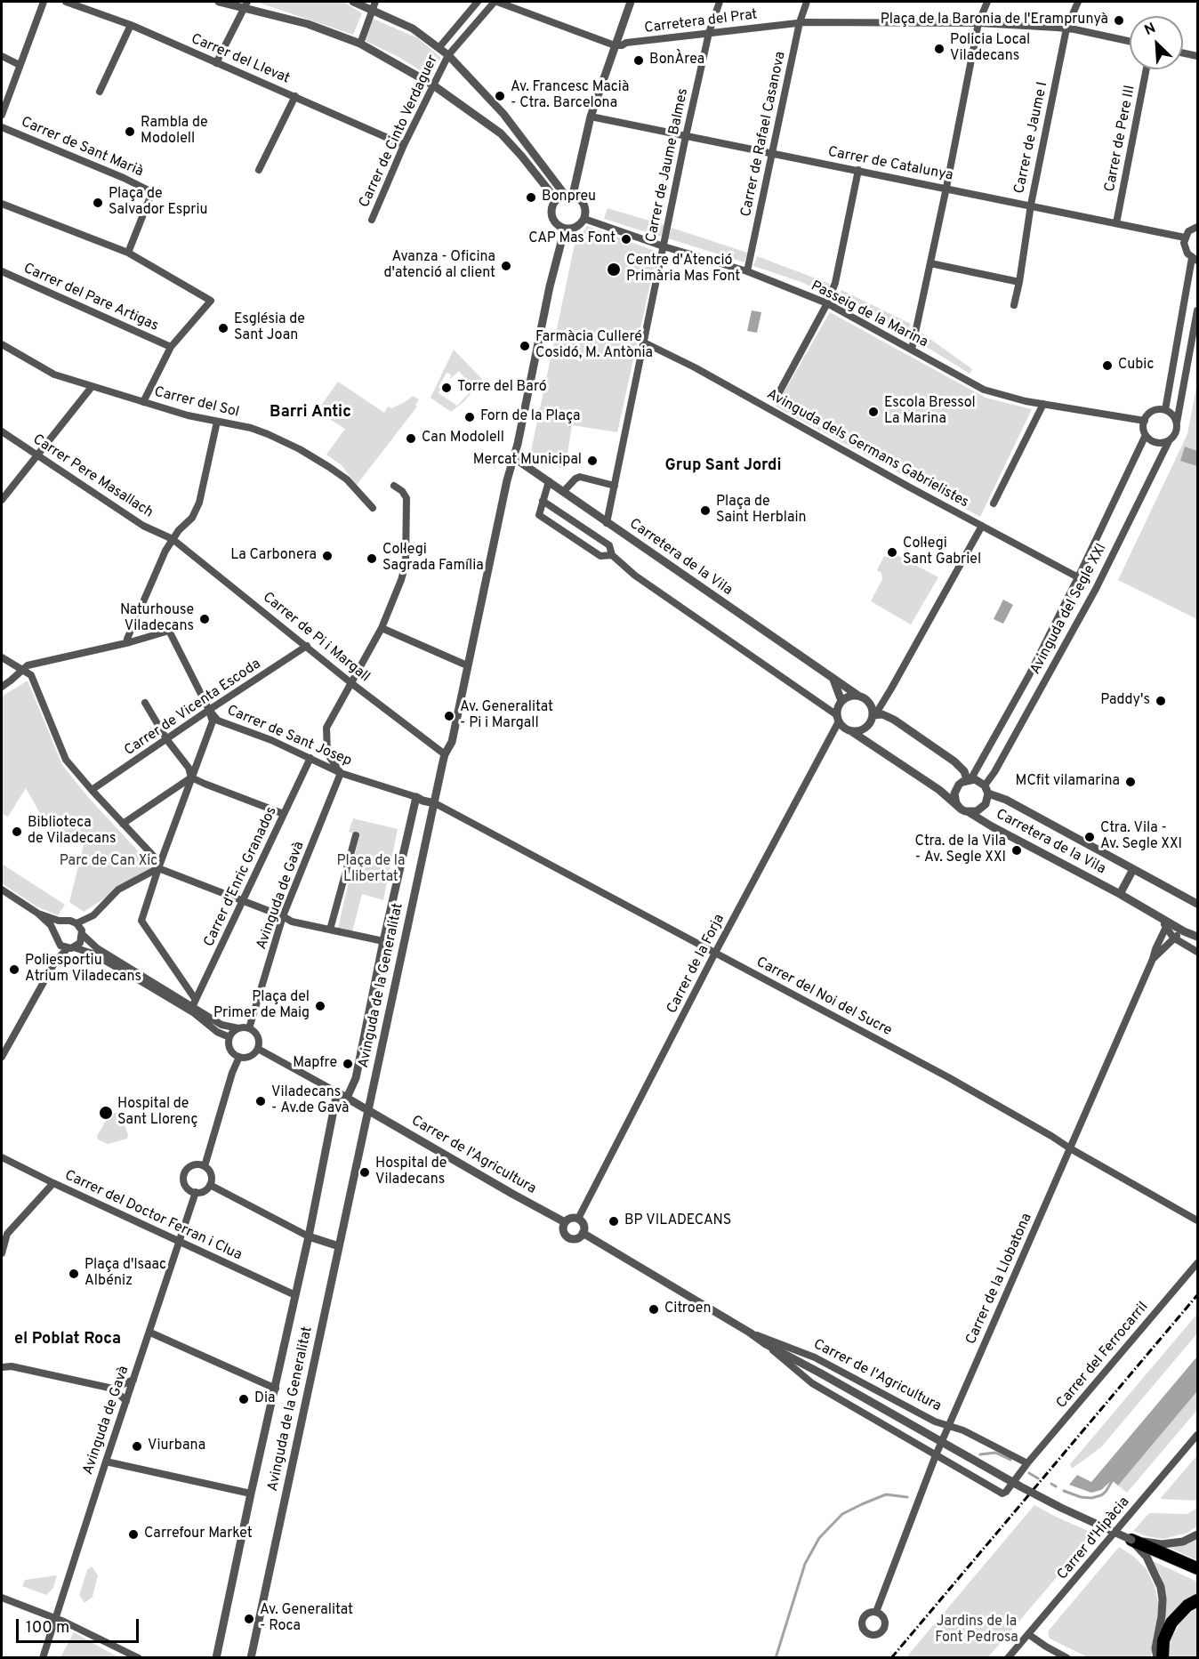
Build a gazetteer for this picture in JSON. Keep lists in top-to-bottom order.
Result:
{
  "streets": {
    "street": [
      "Carretera del Prat",
      "Carrer del Llevat",
      "Carrer de Cinto Verdaguer",
      "Carrer de Rafael Casanova",
      "Carrer de Jaume I",
      "Carrer de Pere III",
      "Carrer de Sant Marià",
      "Carrer de Catalunya",
      "Carrer de Jaume Balmes",
      "Carrer del Pare Artigas",
      "Passeig de la Marina",
      "Carrer del Sol",
      "Avinguda dels Germans Gabrielistes",
      "Carrer Pere Masallach",
      "Carretera de la Vila",
      "Avinguda del Segle XXI",
      "Carrer de Pi i Margall",
      "Carrer de Vicenta Escoda",
      "Carrer de Sant Josep",
      "Carrer d'Enric Granados",
      "Avinguda de Gavà",
      "Carrer de la Forja",
      "Avinguda de la Generalitat",
      "Carrer del Noi del Sucre",
      "Carrer de l'Agricultura",
      "Carrer del Doctor Ferran i Clua",
      "Carrer de la Llobatona",
      "Carrer del Ferrocarril",
      "Carrer d'Hipàcia"
    ]
  },
  "crossings": [
    ["Carretera del Prat", "Carrer de Rafael Casanova"],
    ["Carretera del Prat", "Carrer de Jaume I"],
    ["Carretera del Prat", "Carrer de Jaume Balmes"],
    ["Carrer del Llevat", "Carrer de Cinto Verdaguer"],
    ["Carrer de Rafael Casanova", "Carrer de Catalunya"],
    ["Carrer de Rafael Casanova", "Passeig de la Marina"],
    ["Carrer de Jaume I", "Carrer de Catalunya"],
    ["Carrer de Pere III", "Carrer de Catalunya"],
    ["Carrer de Catalunya", "Carrer de Jaume Balmes"],
    ["Carrer de Jaume Balmes", "Passeig de la Marina"],
    ["Carrer de Jaume Balmes", "Avinguda dels Germans Gabrielistes"],
    ["Carrer de Jaume Balmes", "Carretera de la Vila"],
    ["Passeig de la Marina", "Avinguda del Segle XXI"],
    ["Passeig de la Marina", "Avinguda de la Generalitat"],
    ["Avinguda dels Germans Gabrielistes", "Avinguda del Segle XXI"],
    ["Carrer Pere Masallach", "Carrer de Pi i Margall"],
    ["Carretera de la Vila", "Avinguda del Segle XXI"],
    ["Carretera de la Vila", "Carrer de la Forja"],
    ["Carretera de la Vila", "Avinguda de la Generalitat"],
    ["Carretera de la Vila", "Carrer de la Llobatona"],
    ["Carrer de Pi i Margall", "Carrer de Vicenta Escoda"],
    ["Carrer de Pi i Margall", "Avinguda de la Generalitat"],
    ["Carrer de Vicenta Escoda", "Carrer de Sant Josep"],
    ["Carrer de Sant Josep", "Carrer d'Enric Granados"],
    ["Carrer de Sant Josep", "Avinguda de Gavà"],
    ["Avinguda de Gavà", "Carrer del Doctor Ferran i Clua"],
    ["Carrer de la Forja", "Carrer del Noi del Sucre"],
    ["Carrer de la Forja", "Carrer de l'Agricultura"],
    ["Avinguda de la Generalitat", "Carrer del Noi del Sucre"],
    ["Avinguda de la Generalitat", "Carrer de l'Agricultura"],
    ["Carrer del Noi del Sucre", "Carrer de la Llobatona"],
    ["Carrer de l'Agricultura", "Carrer de la Llobatona"],
    ["Carrer de l'Agricultura", "Carrer del Ferrocarril"]
  ],
  "districts": ["Barri Antic", "Grup Sant Jordi", "el Poblat Roca"],
  "parks": ["Parc de Can Xic", "Plaça de la Llibertat", "Jardins de la Font Pedrosa"],
  "places": [
    "Plaça de la Baronia de l'Eramprunyà",
    "Policia Local Viladecans",
    "BonÀrea",
    "Av. Francesc Macià - Ctra. Barcelona",
    "Rambla de Modolell",
    "Bonpreu",
    "Plaça de Salvador Espriu",
    "CAP Mas Font",
    "Avanza - Oficina d'atenció al client",
    "Centre d'Atenció Primària Mas Font",
    "Església de Sant Joan",
    "Farmàcia Culleré Cosidó, M. Antònia",
    "Cubic",
    "Torre del Baró",
    "Escola Bressol La Marina",
    "Forn de la Plaça",
    "Can Modolell",
    "Mercat Municipal",
    "Plaça de Saint Herblain",
    "Col·legi Sant Gabriel",
    "La Carbonera",
    "Col·legi Sagrada Família",
    "Naturhouse Viladecans",
    "Paddy's",
    "Av. Generalitat - Pi i Margall",
    "MCfit vilamarina",
    "Biblioteca de Viladecans",
    "Ctra. Vila - Av. Segle XXI",
    "Ctra. de la Vila - Av. Segle XXI",
    "Poliesportiu Atrium Viladecans",
    "Plaça del Primer de Maig",
    "Mapfre",
    "Viladecans - Av.de Gavà",
    "Hospital de Sant Llorenç",
    "Hospital de Viladecans",
    "BP VILADECANS",
    "Plaça d'Isaac Albéniz",
    "Citroen",
    "Dia",
    "Viurbana",
    "Carrefour Market",
    "Av. Generalitat - Roca"
  ],
  "scale_bar": "100 m",
  "north": "top left"
}
